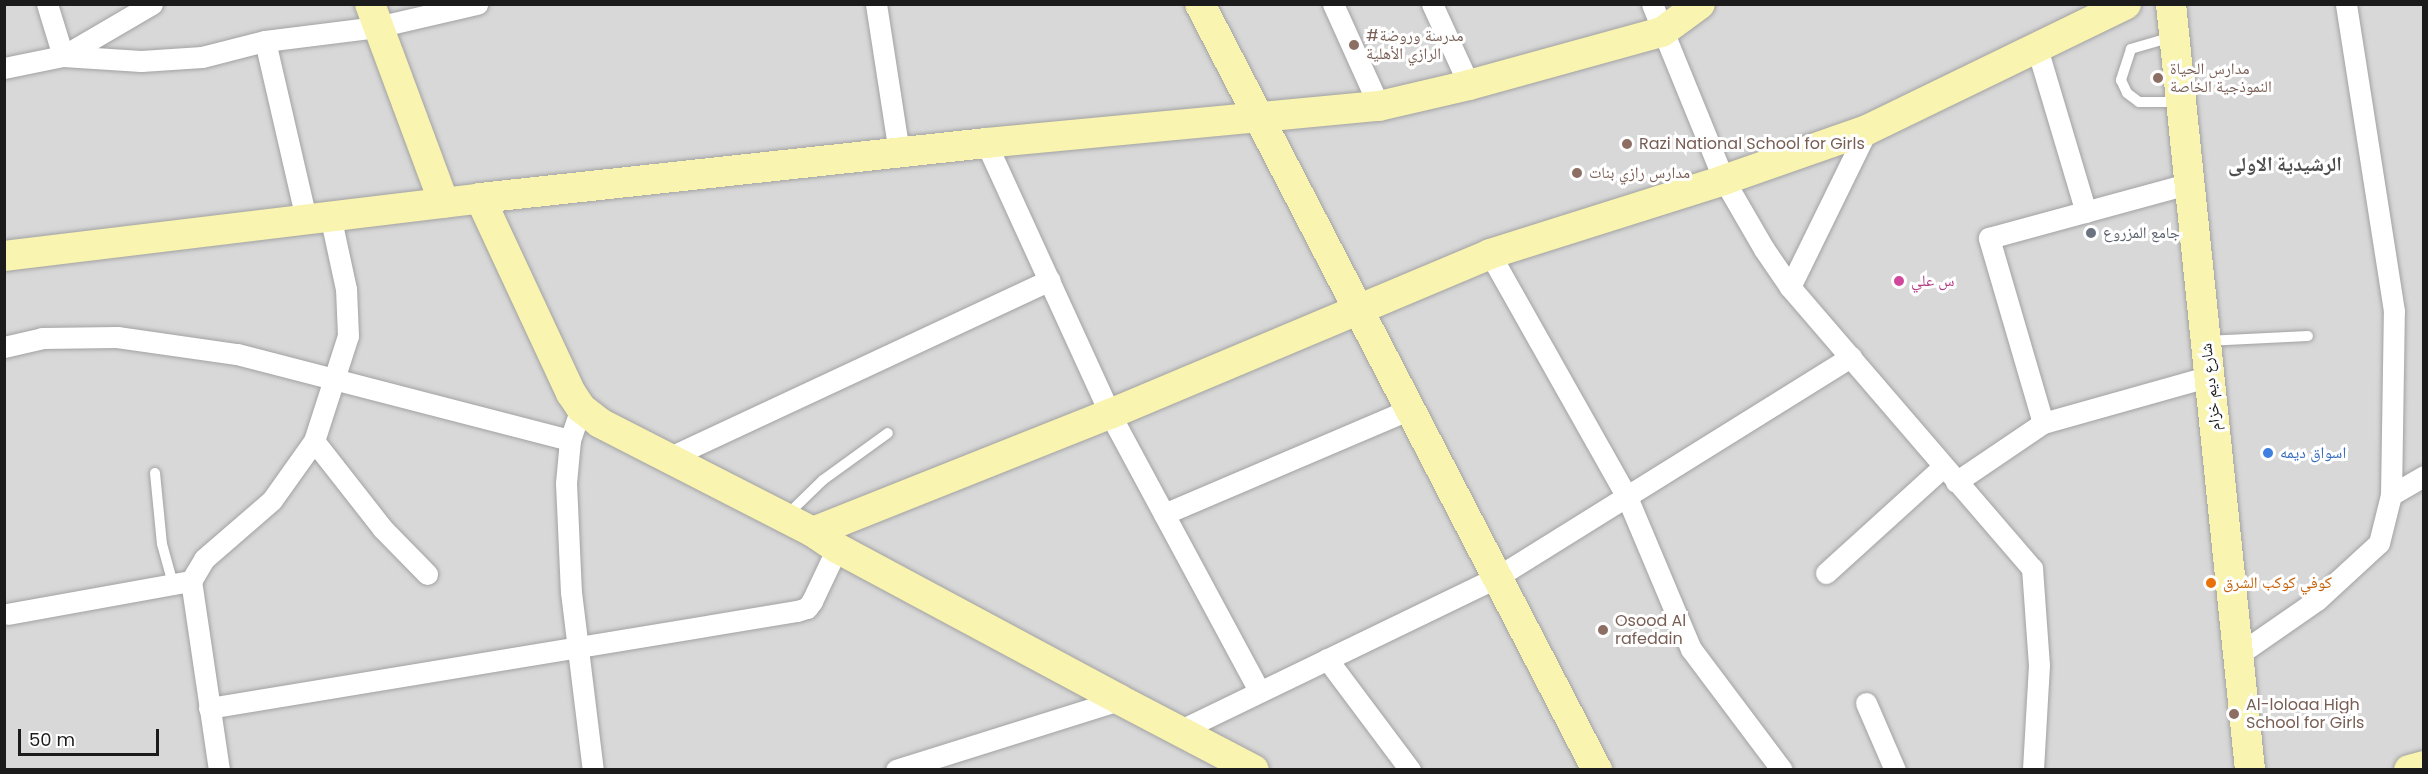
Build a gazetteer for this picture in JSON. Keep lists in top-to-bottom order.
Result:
{
  "streets": {
    "street": ["شارع ديم خزام"]
  },
  "districts": ["الرشيدية الاولى"],
  "places": [
    "#مدرسة وروضة الرازي الأهلية",
    "مدارس الحياة النموذجية الخاصة",
    "Razi National School for Girls",
    "مدارس رازي بنات",
    "جامع المزروع",
    "س علي",
    "اسواق ديمه",
    "كوفي كوكب الشرق",
    "Osood Al rafedain",
    "Al-loloaa High School for Girls"
  ],
  "scale_bar": "50 m"
}
